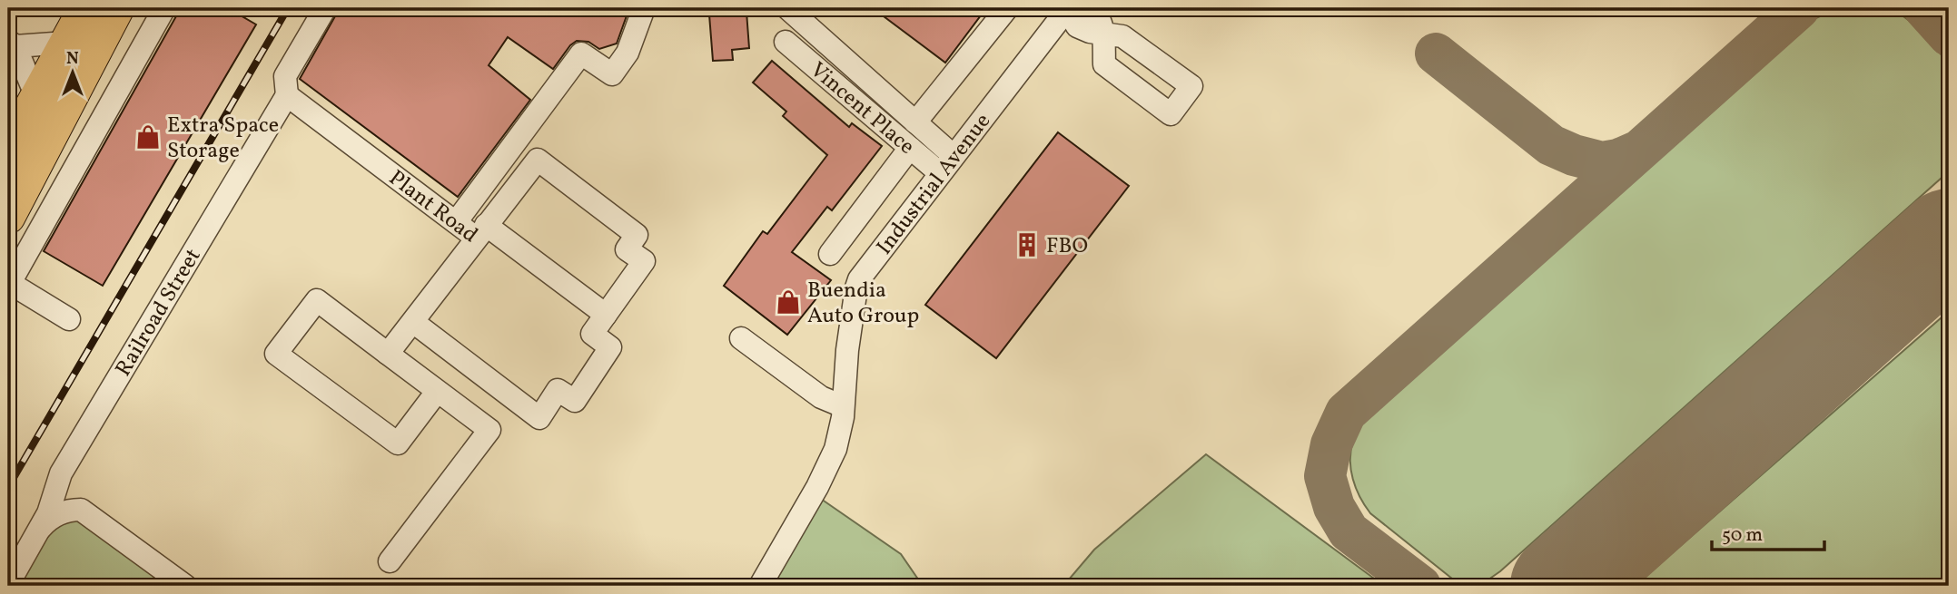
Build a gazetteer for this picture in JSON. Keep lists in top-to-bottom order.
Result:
{
  "streets": {
    "street": [
      "Vincent Place",
      "Industrial Avenue",
      "Plant Road",
      "Railroad Street"
    ]
  },
  "crossings": [
    ["Vincent Place", "Industrial Avenue"],
    ["Plant Road", "Railroad Street"]
  ],
  "places": {
    "shop": ["Extra Space Storage", "Buendia Auto Group"],
    "building": ["FBO"]
  },
  "scale_bar": "50 m",
  "north": "top"
}
